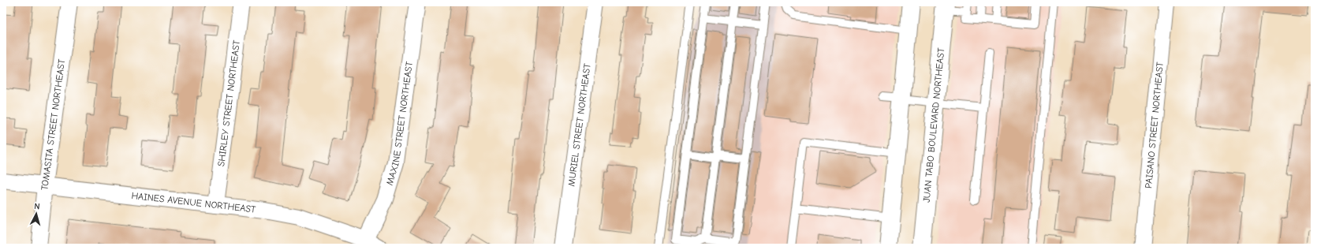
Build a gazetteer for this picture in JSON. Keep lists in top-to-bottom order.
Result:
{
  "streets": {
    "main road": ["JUAN TABO BOULEVARD NORTHEAST"],
    "street": [
      "SHIRLEY STREET NORTHEAST",
      "MAXINE STREET NORTHEAST",
      "TOMASITA STREET NORTHEAST",
      "MURIEL STREET NORTHEAST",
      "PAISANO STREET NORTHEAST",
      "HAINES AVENUE NORTHEAST"
    ]
  },
  "crossings": [
    ["SHIRLEY STREET NORTHEAST", "HAINES AVENUE NORTHEAST"],
    ["MAXINE STREET NORTHEAST", "HAINES AVENUE NORTHEAST"],
    ["TOMASITA STREET NORTHEAST", "HAINES AVENUE NORTHEAST"]
  ],
  "north": "top"
}
